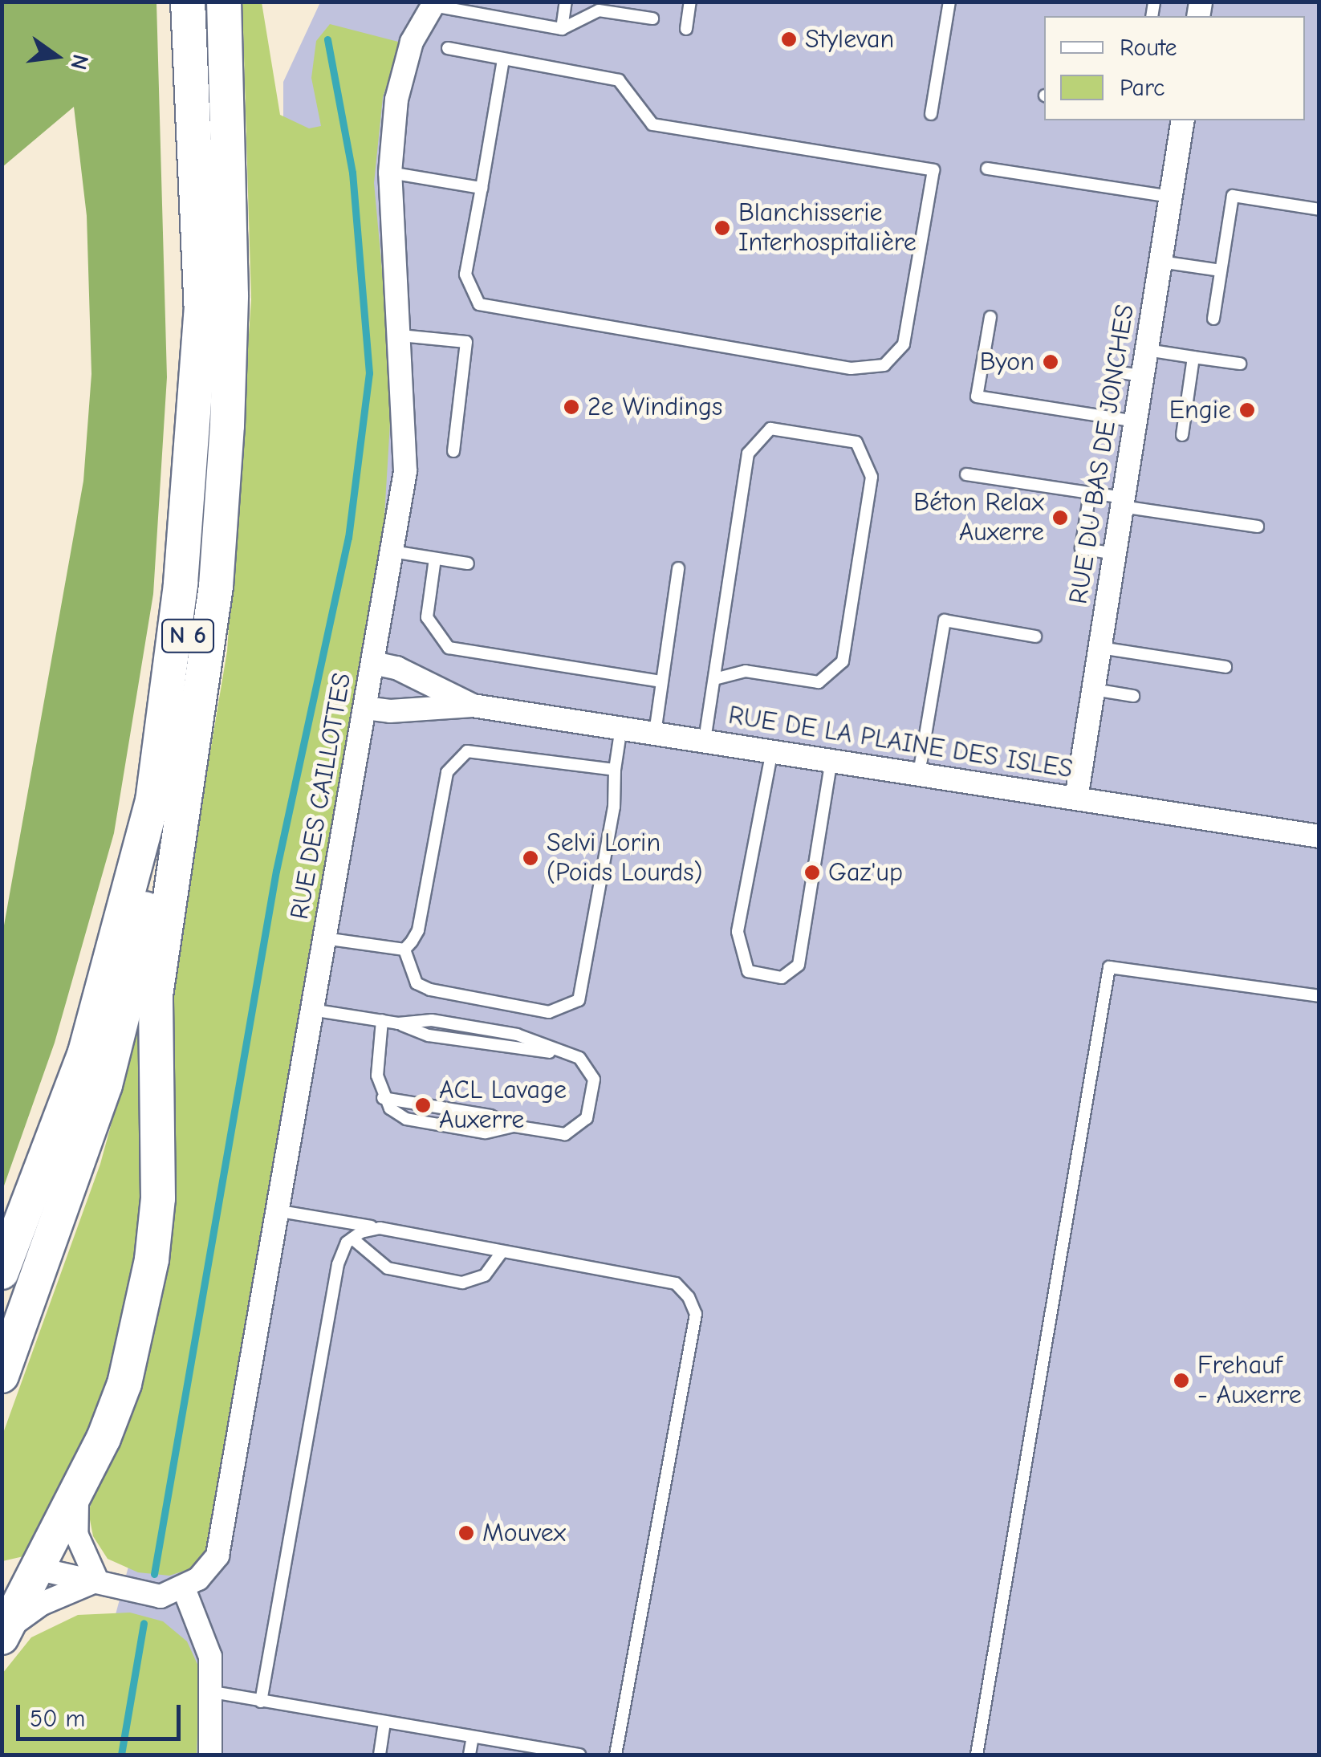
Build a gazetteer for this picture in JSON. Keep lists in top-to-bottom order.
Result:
{
  "streets": {
    "main road": ["N 6"],
    "street": ["RUE DU BAS DE JONCHES", "RUE DE LA PLAINE DES ISLES", "RUE DES CAILLOTTES"]
  },
  "crossings": [
    ["RUE DU BAS DE JONCHES", "RUE DE LA PLAINE DES ISLES"],
    ["RUE DE LA PLAINE DES ISLES", "RUE DES CAILLOTTES"]
  ],
  "places": [
    "Stylevan",
    "Blanchisserie Interhospitalière",
    "Byon",
    "2e Windings",
    "Engie",
    "Béton Relax Auxerre",
    "Selvi Lorin (Poids Lourds)",
    "Gaz'up",
    "ACL Lavage Auxerre",
    "Frehauf - Auxerre",
    "Mouvex"
  ],
  "legend": ["Route", "Parc"],
  "scale_bar": "50 m",
  "north": "right"
}
